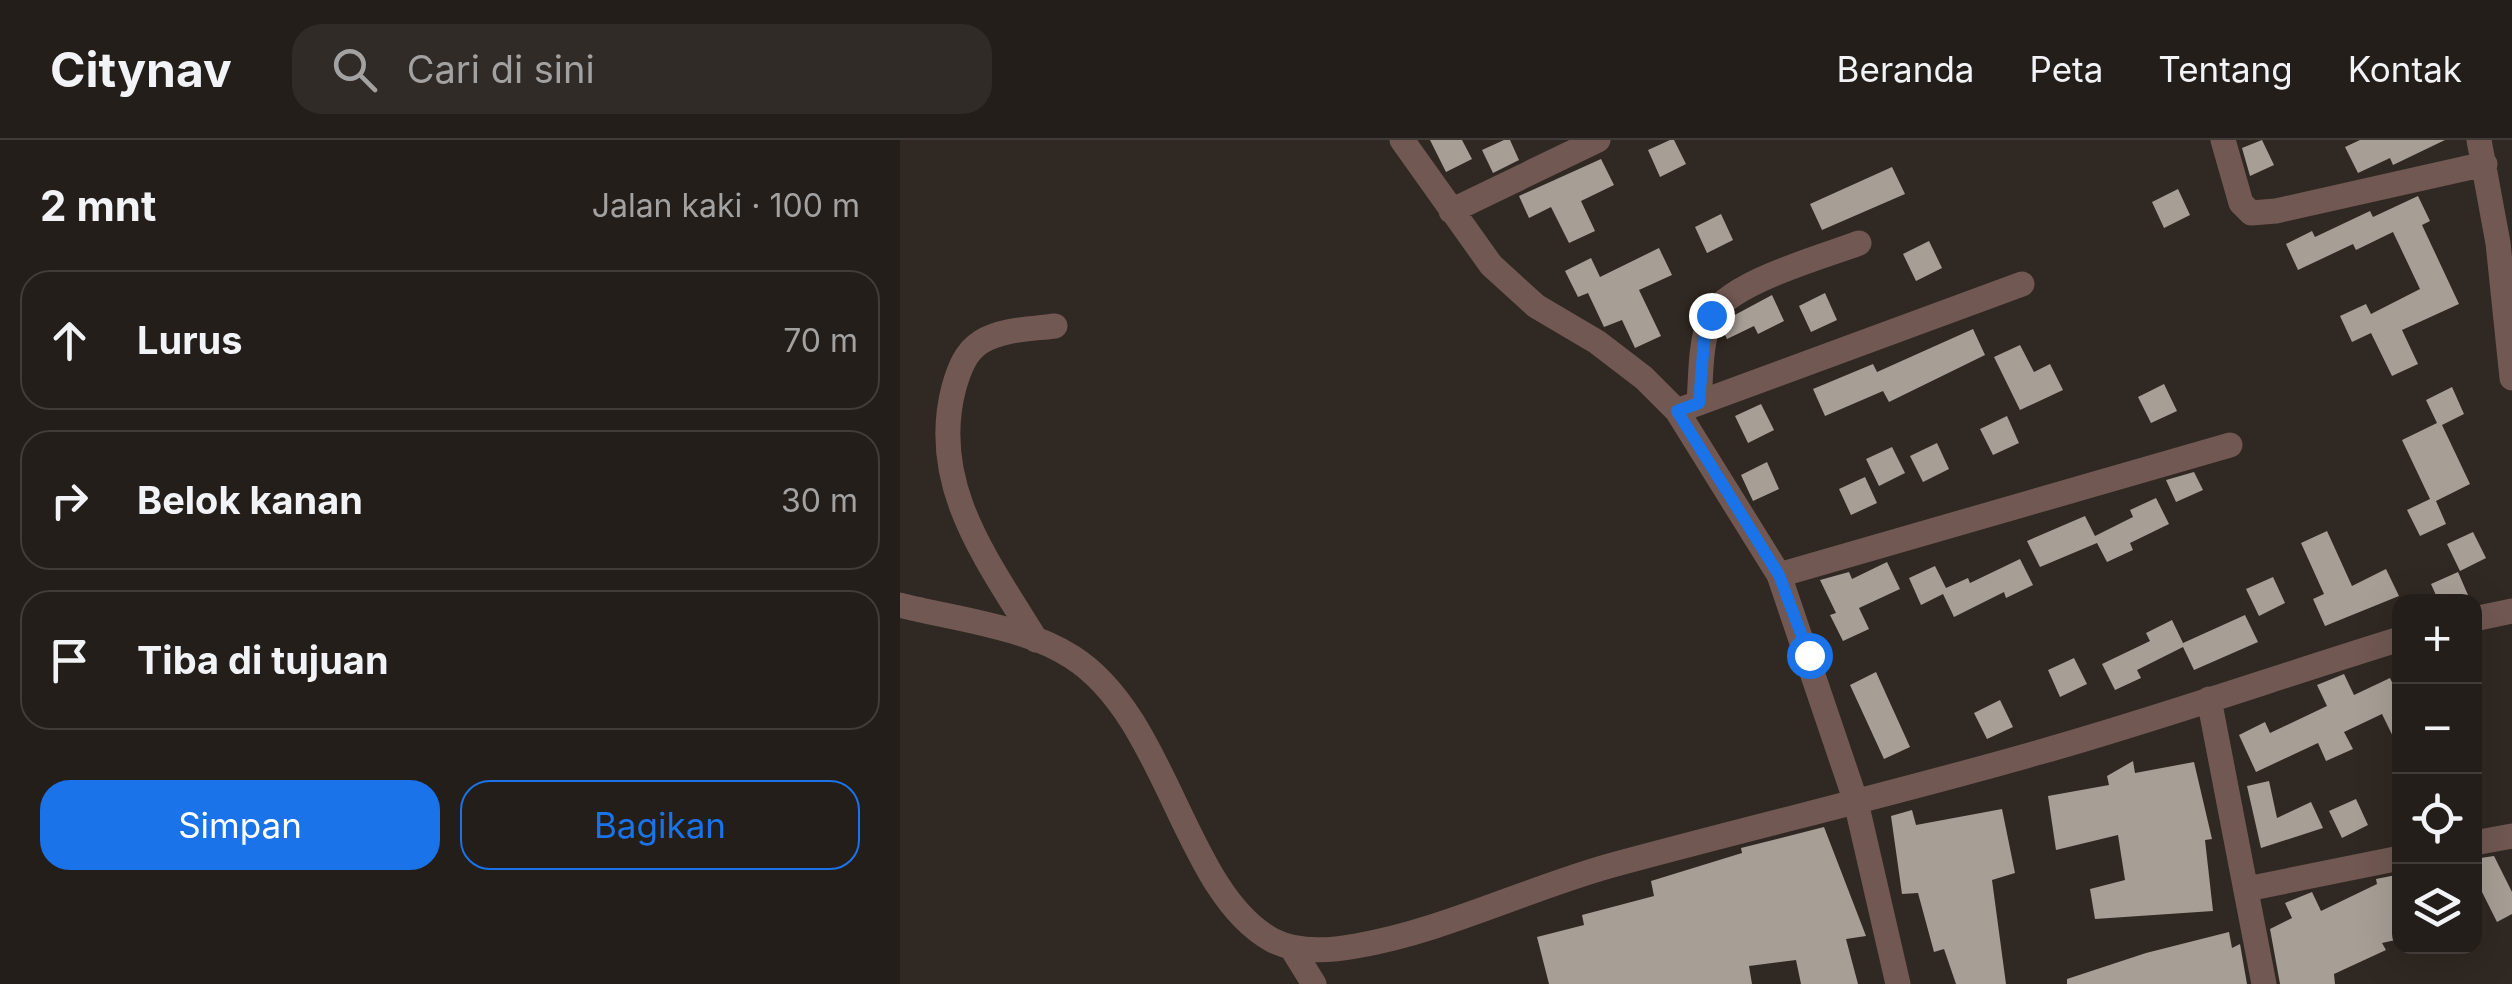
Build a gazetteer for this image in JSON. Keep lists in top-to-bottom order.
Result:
{
  "page": {
    "header": "Citynav",
    "search": "Cari di sini",
    "nav": [
      "Beranda",
      "Peta",
      "Tentang",
      "Kontak"
    ],
    "heading": ["2 mnt", "Jalan kaki · 100 m"],
    "list": [
      ["Lurus", "70 m"],
      ["Belok kanan", "30 m"],
      "Tiba di tujuan"
    ],
    "map_buttons": ["+", "−"],
    "buttons": ["Simpan", "Bagikan"]
  }
}
